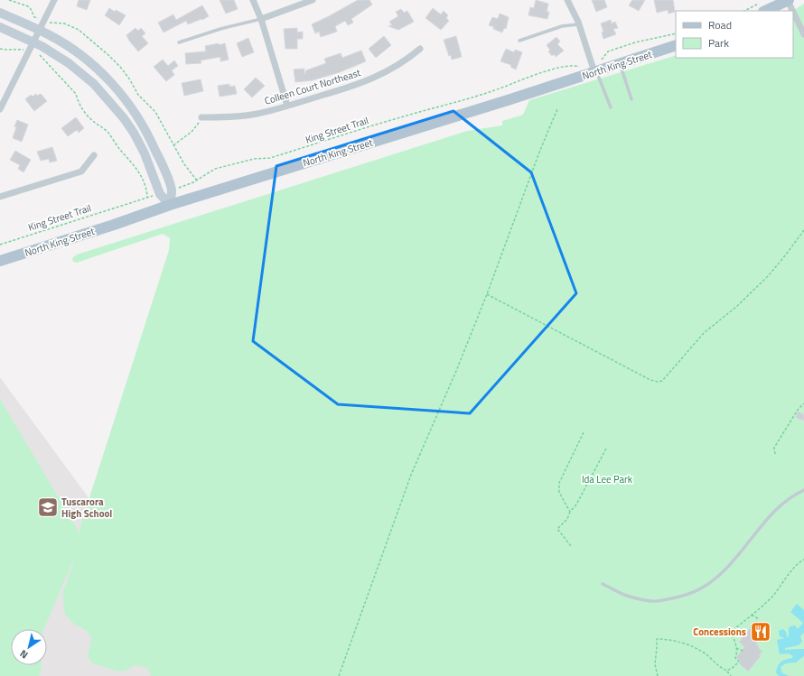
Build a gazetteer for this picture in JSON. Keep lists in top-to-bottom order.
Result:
{
  "streets": {
    "main road": ["North King Street"],
    "street": ["Colleen Court Northeast"],
    "path": ["King Street Trail"]
  },
  "crossings": [
    ["North King Street", "King Street Trail"]
  ],
  "parks": ["Ida Lee Park"],
  "places": {
    "school or university": ["Tuscarora High School"],
    "restaurant": ["Concessions"]
  },
  "legend": ["Road", "Park"],
  "north": "bottom left"
}
